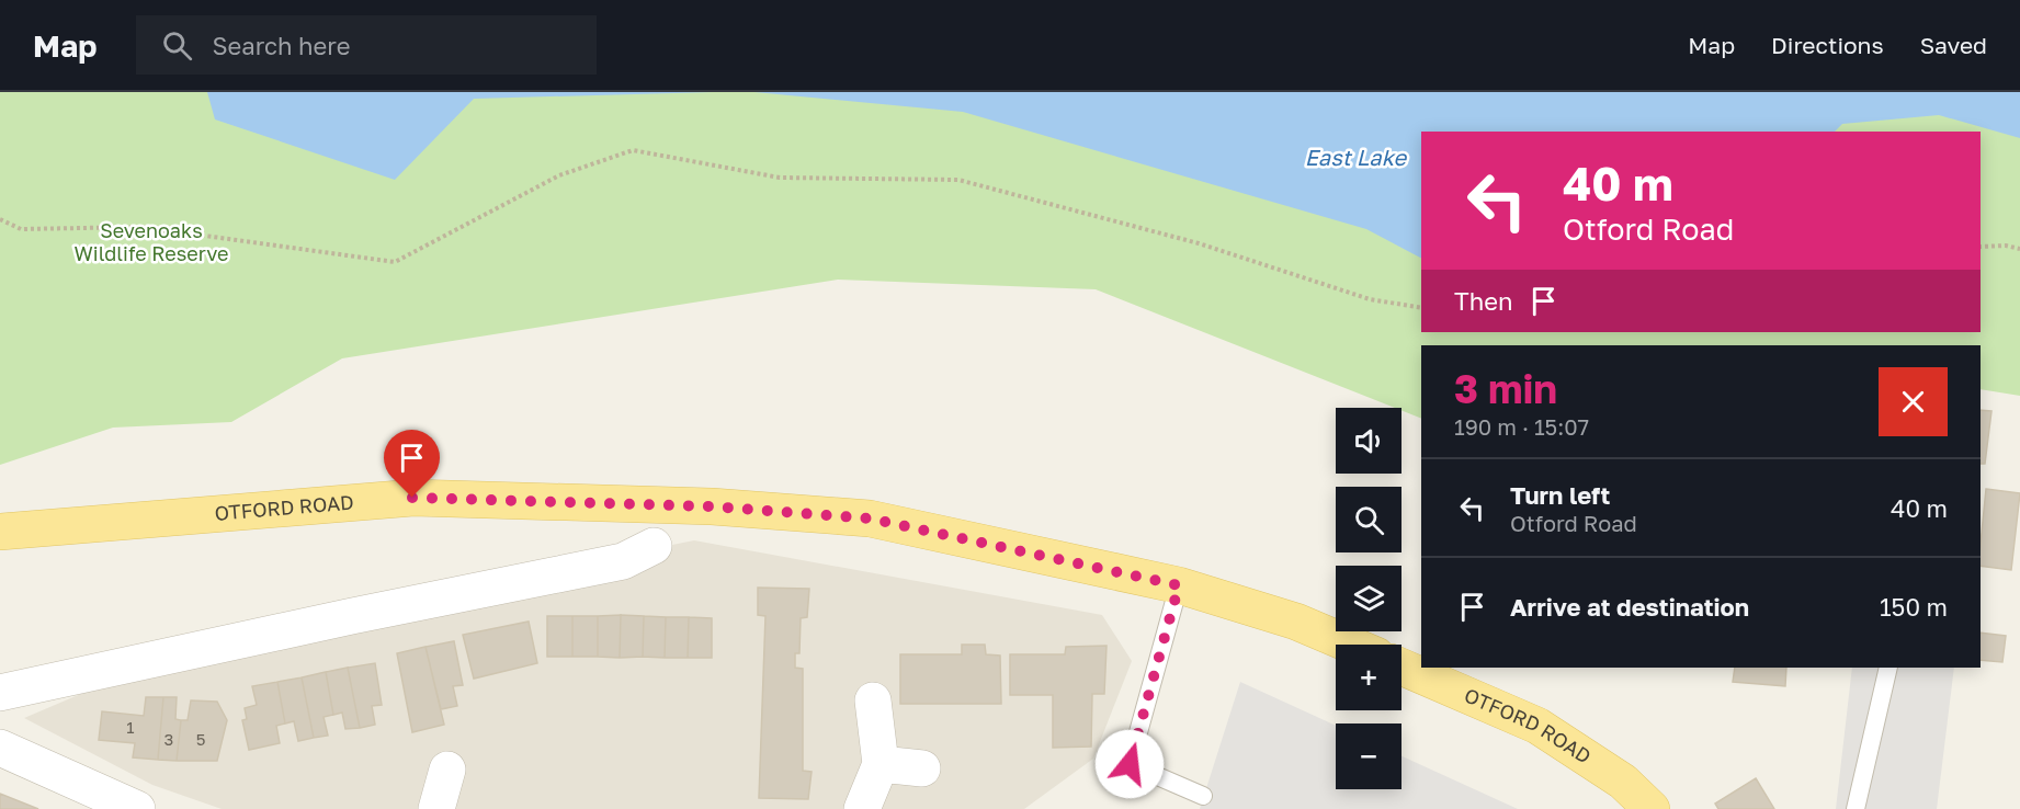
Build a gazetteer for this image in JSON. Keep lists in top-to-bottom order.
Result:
{
  "streets": {
    "main road": ["OTFORD ROAD"]
  },
  "water": ["East Lake"],
  "parks": ["Sevenoaks Wildlife Reserve"],
  "house_numbers": ["1", "3", "5"],
  "page": {
    "header": "Map",
    "search": "Search here",
    "nav": ["Map", "Directions", "Saved"],
    "turn": ["40 m", "Otford Road"],
    "then": "Then",
    "heading": ["3 min", "190 m · 15:07"],
    "map_buttons": ["+", "−"],
    "list": [
      {
        "name": "Turn left",
        "note": "Otford Road",
        "value": "40 m"
      },
      {
        "name": "Arrive at destination",
        "value": "150 m"
      }
    ]
  }
}
